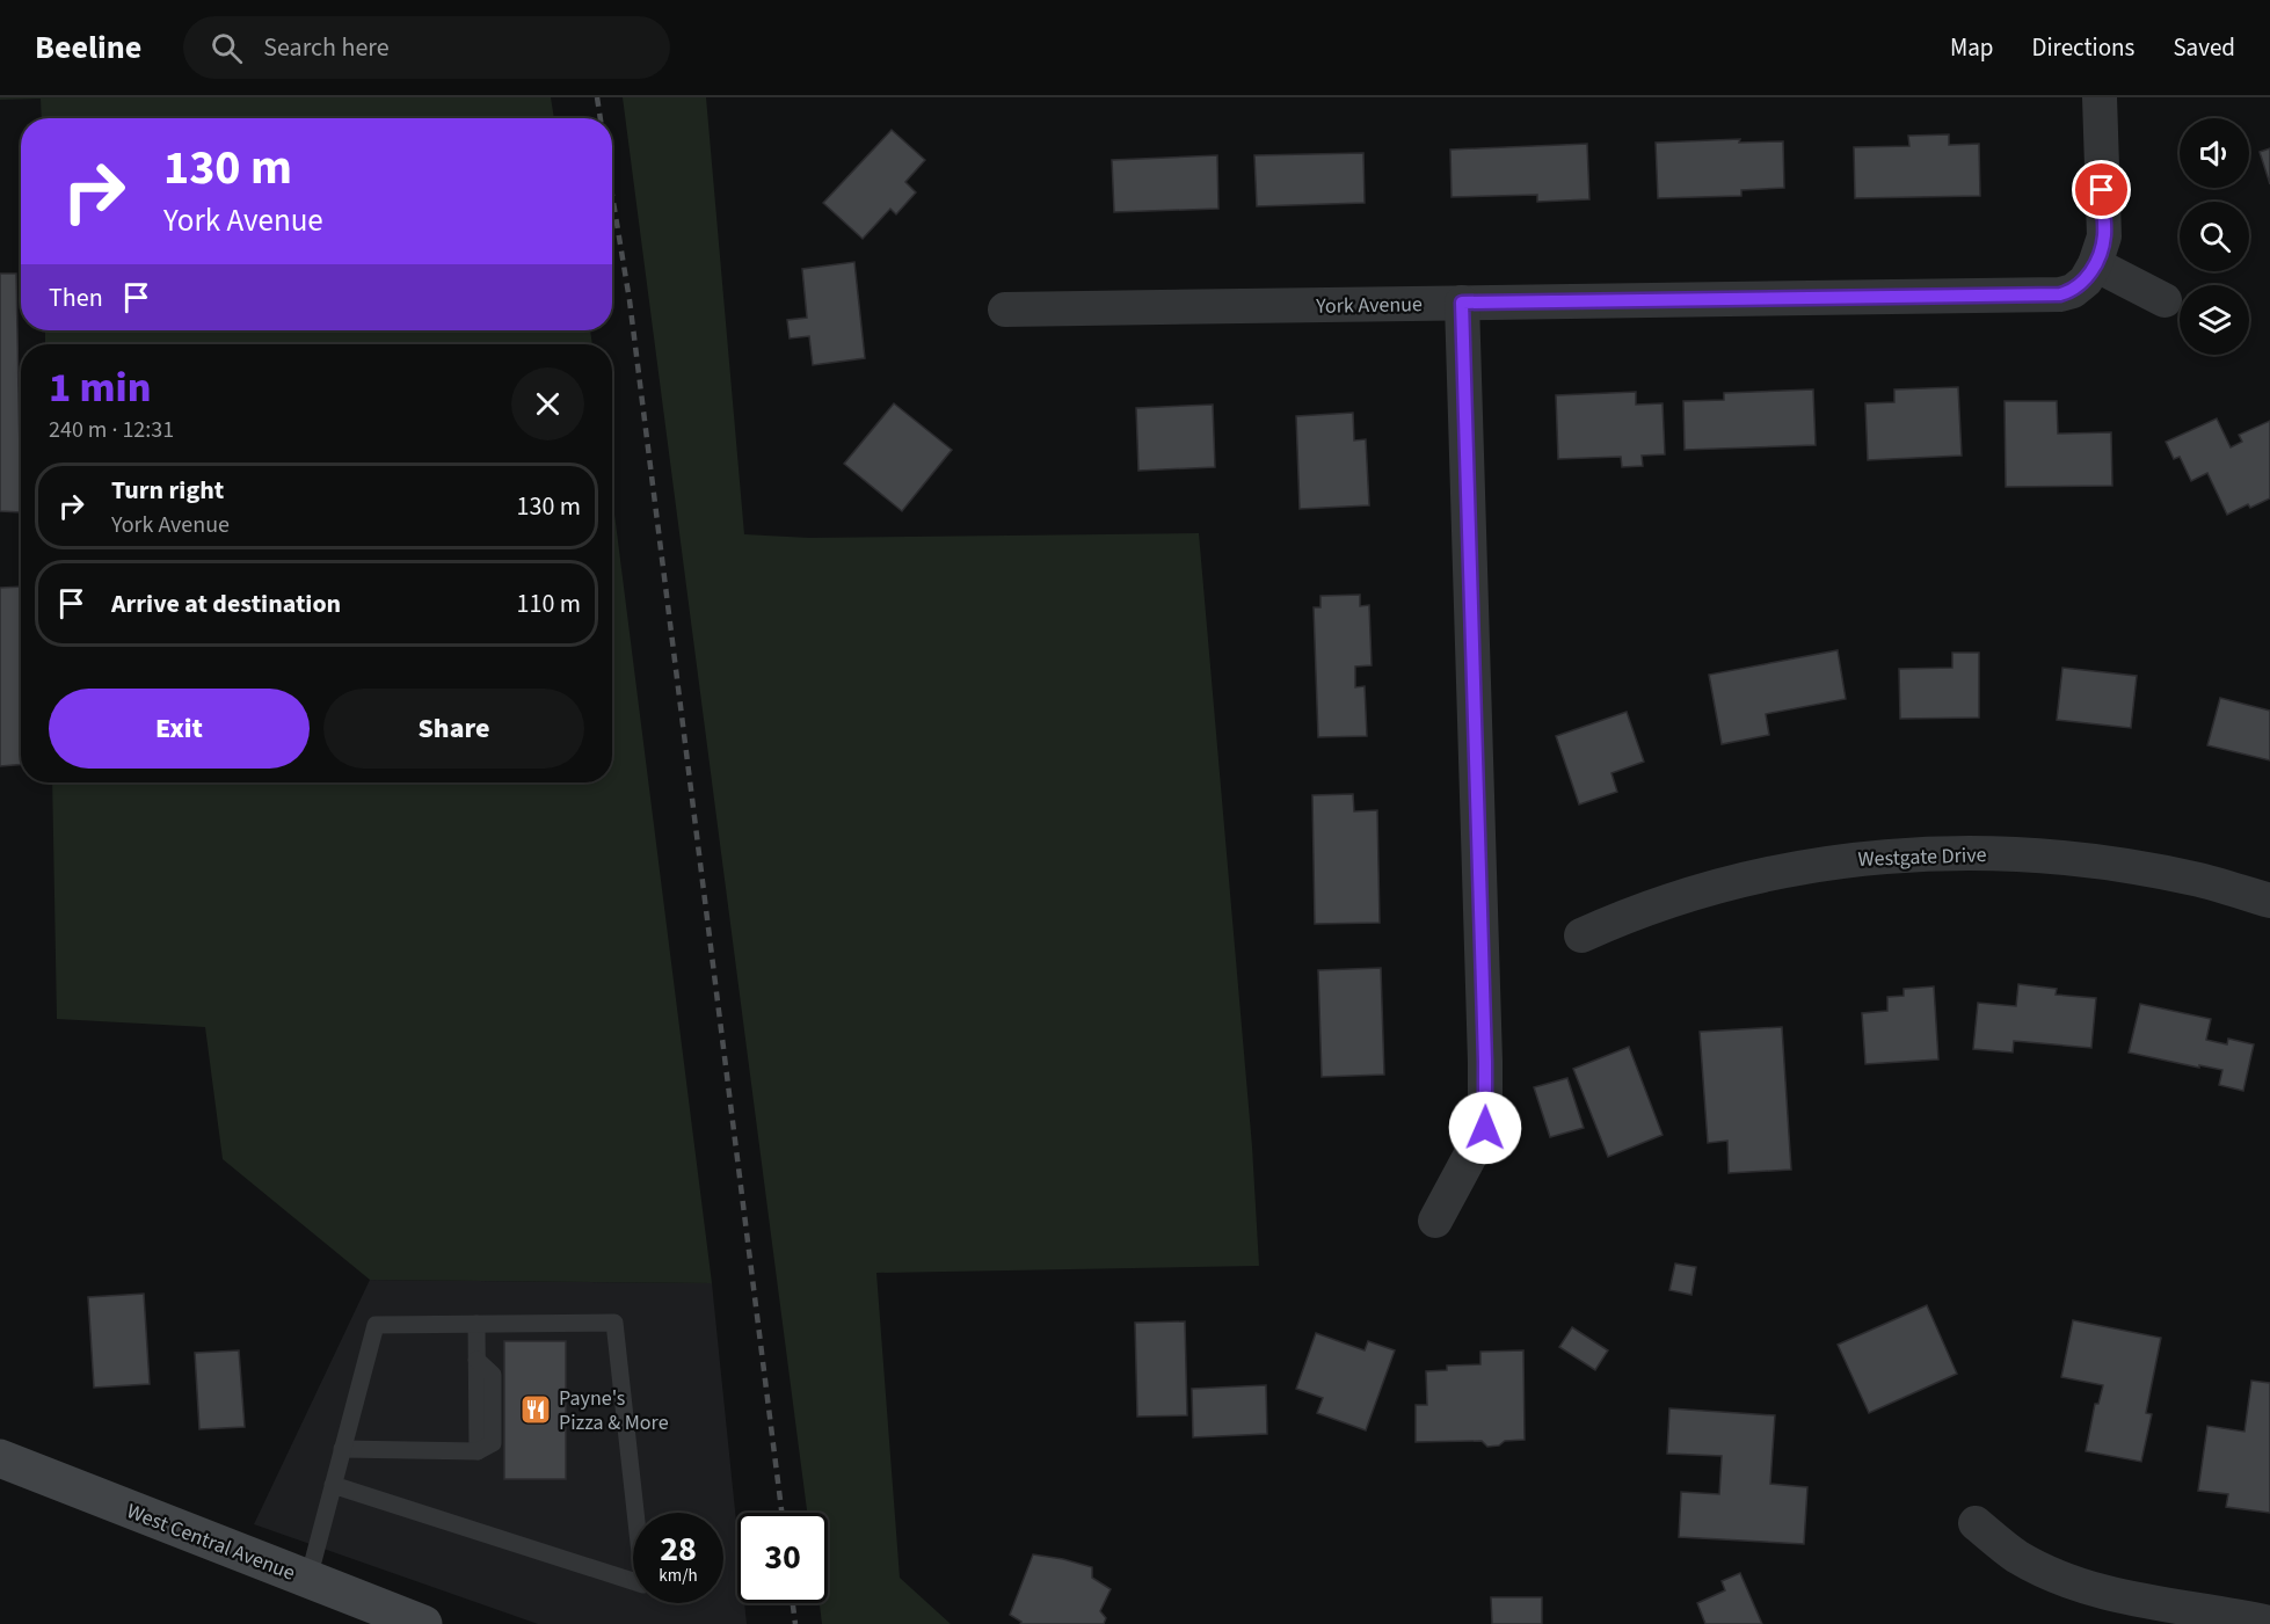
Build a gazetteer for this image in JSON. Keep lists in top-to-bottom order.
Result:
{
  "streets": {
    "main road": ["West Central Avenue"],
    "street": ["York Avenue", "Westgate Drive"]
  },
  "places": {
    "restaurant": ["Payne's Pizza & More"]
  },
  "page": {
    "header": "Beeline",
    "search": "Search here",
    "nav": ["Map", "Directions", "Saved"],
    "turn": ["130 m", "York Avenue"],
    "then": "Then",
    "heading": ["1 min", "240 m · 12:31"],
    "list": [
      {
        "name": "Turn right",
        "note": "York Avenue",
        "value": "130 m"
      },
      {
        "name": "Arrive at destination",
        "value": "110 m"
      }
    ],
    "buttons": ["Exit", "Share"],
    "speed": "28 km/h",
    "limit": "30"
  }
}
